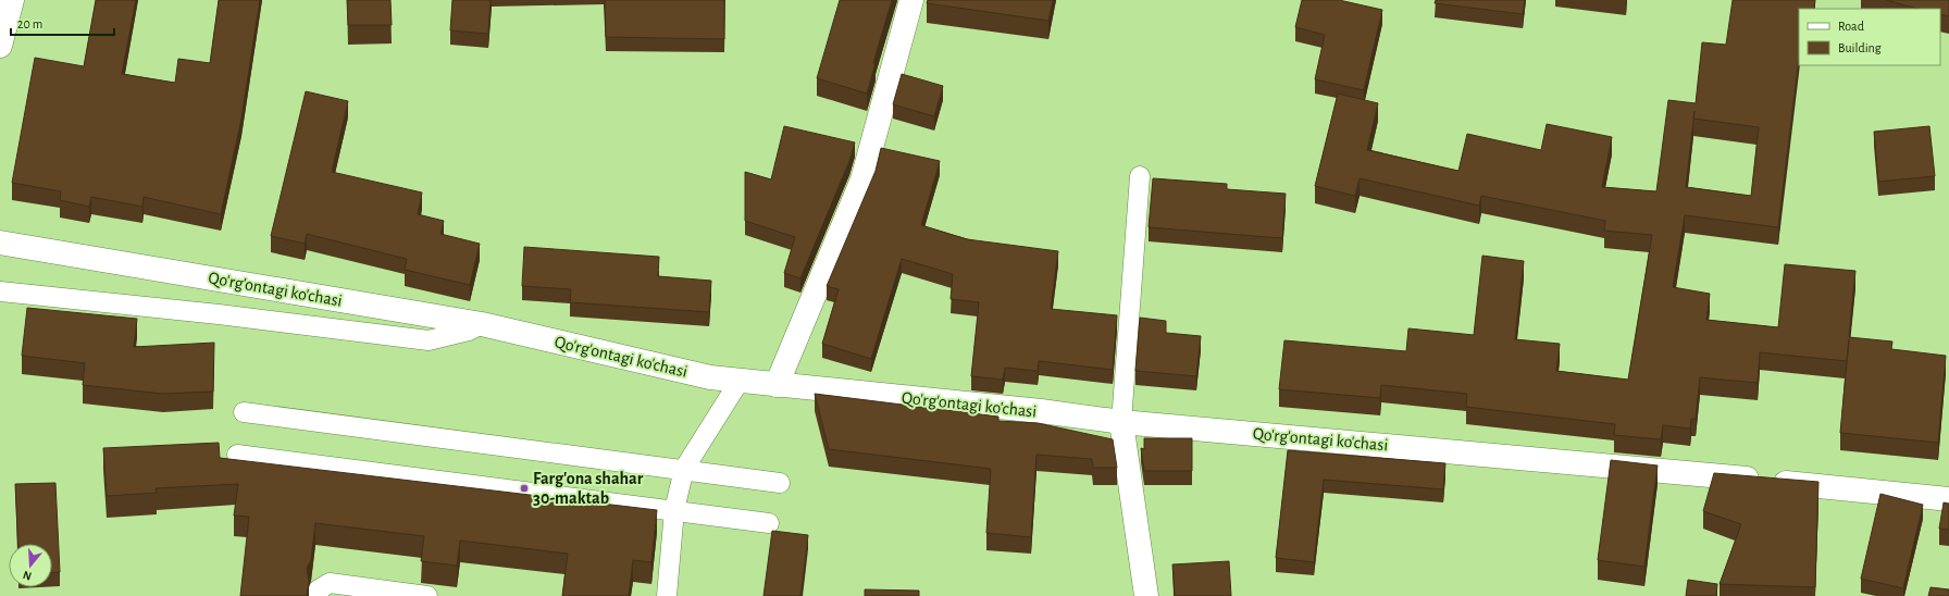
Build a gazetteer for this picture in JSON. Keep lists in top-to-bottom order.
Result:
{
  "streets": {
    "street": ["Qo'rg'ontagi ko'chasi"]
  },
  "places": ["Farg'ona shahar 30-maktab"],
  "legend": ["Road", "Building"],
  "scale_bar": "20 m",
  "north": "bottom"
}
